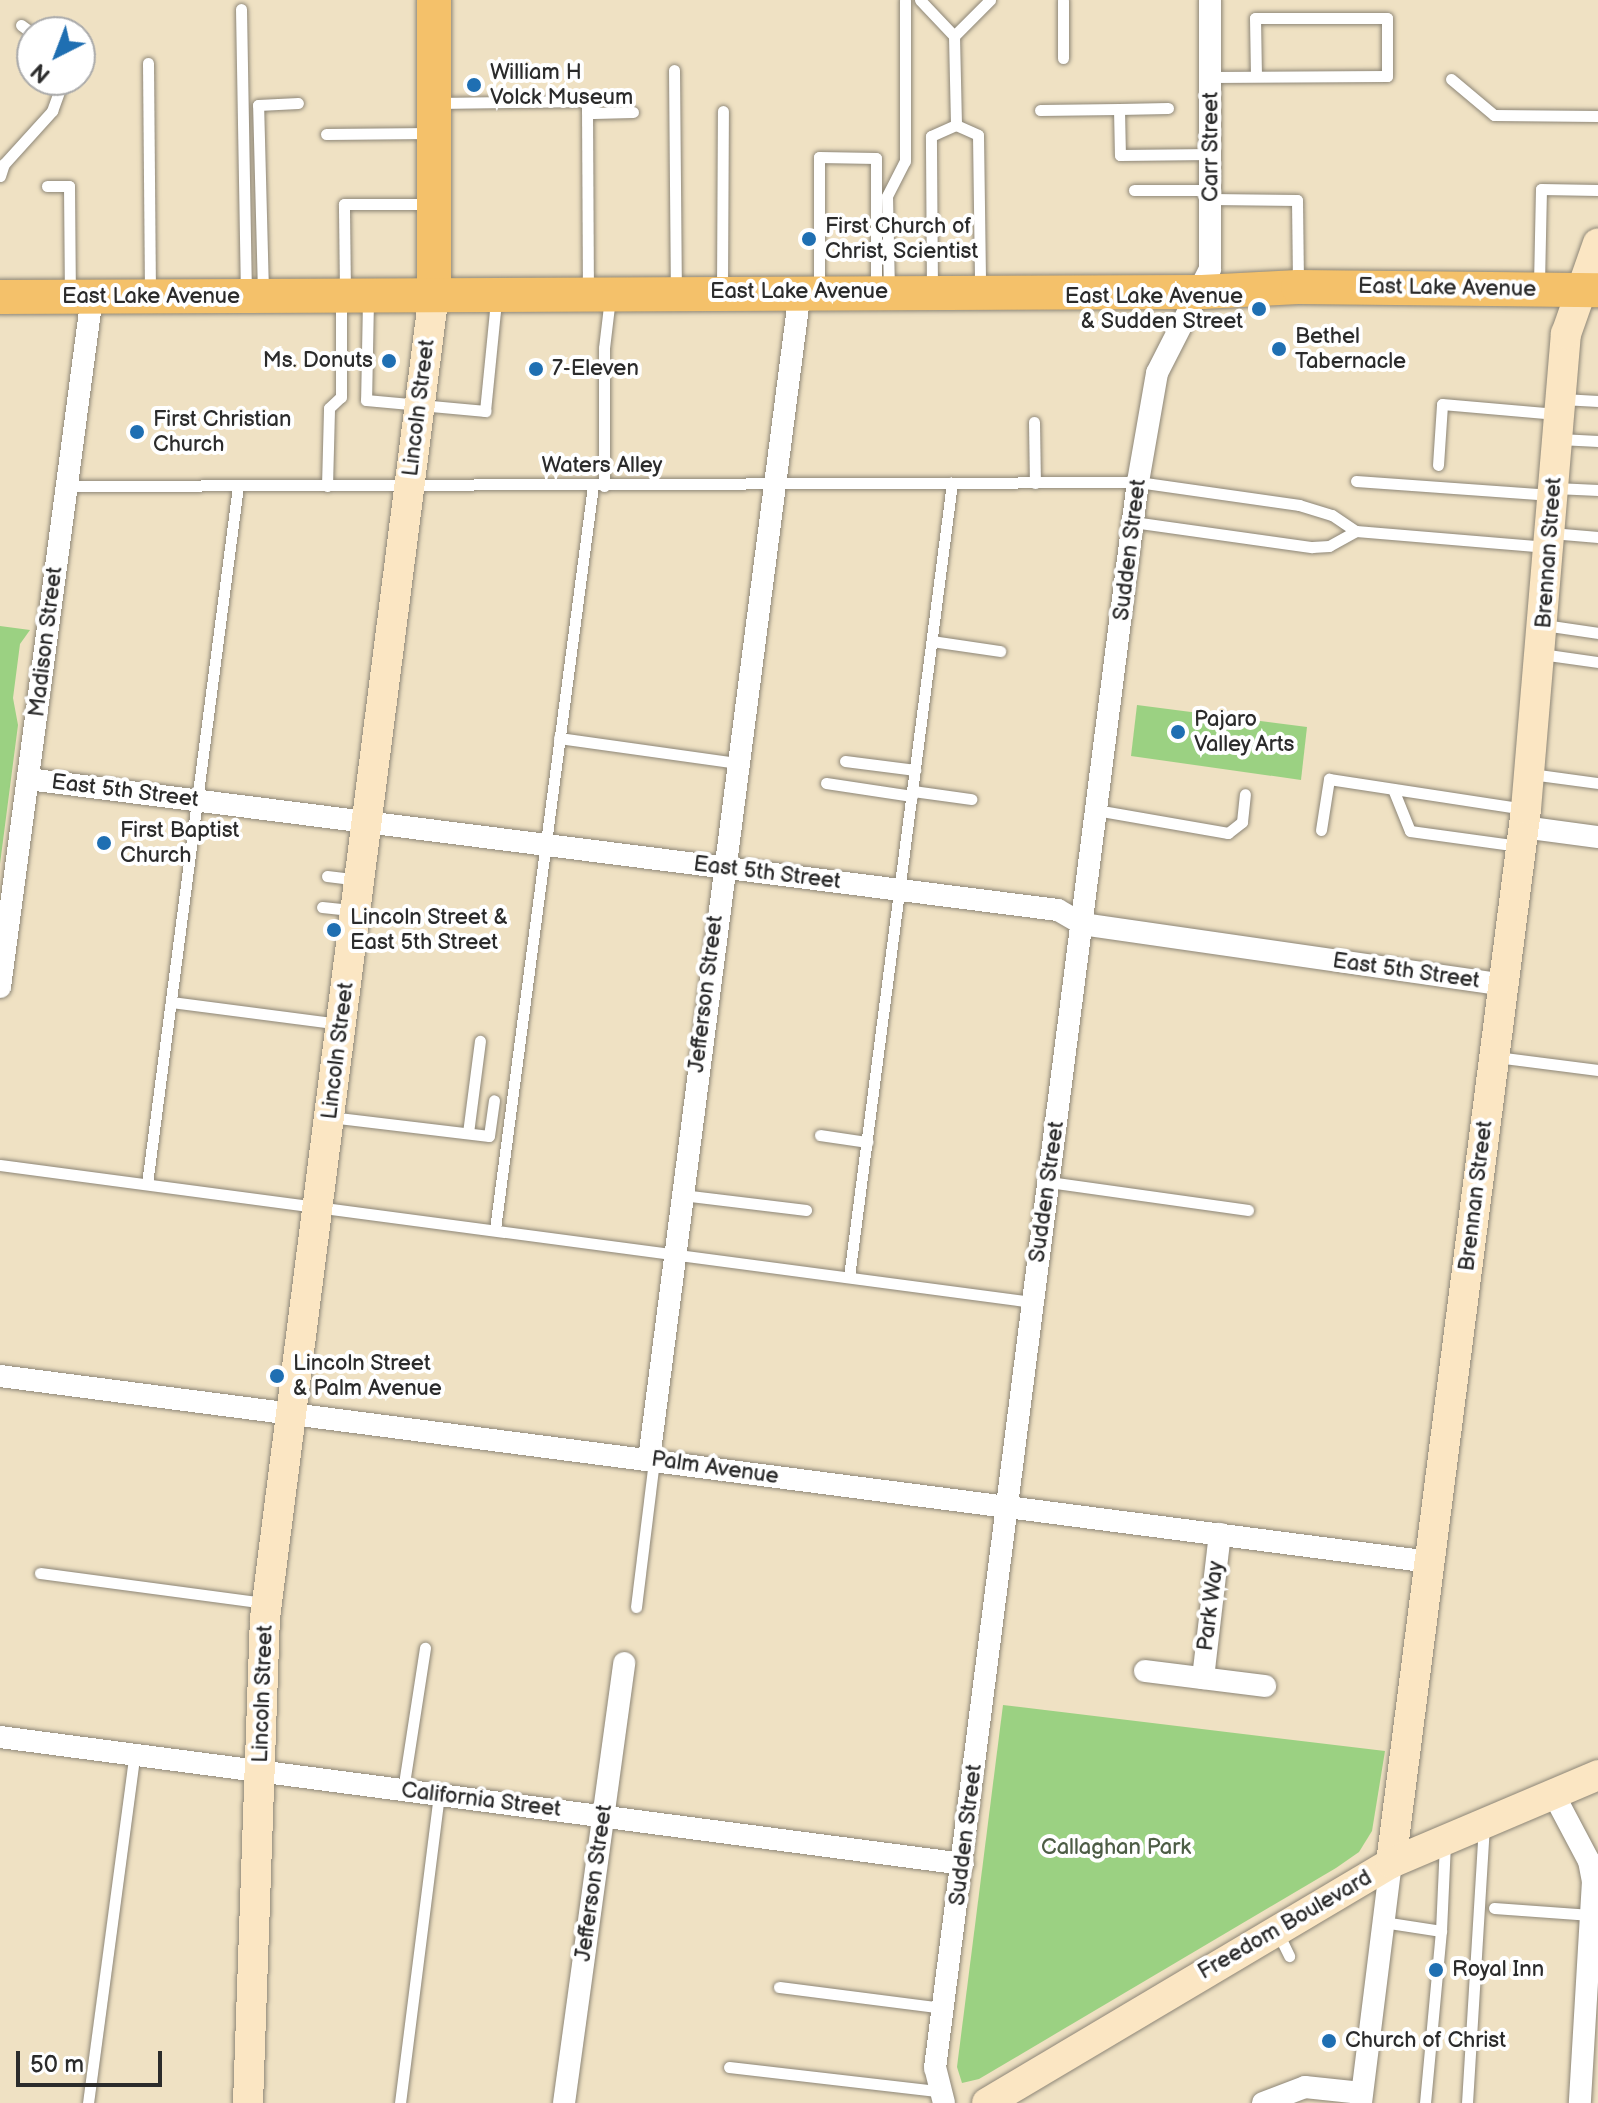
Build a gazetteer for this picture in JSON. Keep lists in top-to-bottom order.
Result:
{
  "streets": {
    "main road": ["East Lake Avenue", "Lincoln Street"],
    "street": [
      "Carr Street",
      "Sudden Street",
      "Brennan Street",
      "Madison Street",
      "East 5th Street",
      "Jefferson Street",
      "Palm Avenue",
      "Park Way",
      "California Street",
      "Freedom Boulevard"
    ],
    "lane": ["Waters Alley"]
  },
  "crossings": [
    ["Carr Street", "East Lake Avenue"],
    ["Carr Street", "Sudden Street"],
    ["East Lake Avenue", "Lincoln Street"],
    ["East Lake Avenue", "Sudden Street"],
    ["East Lake Avenue", "Brennan Street"],
    ["East Lake Avenue", "Madison Street"],
    ["East Lake Avenue", "Jefferson Street"],
    ["Lincoln Street", "Waters Alley"],
    ["Lincoln Street", "East 5th Street"],
    ["Lincoln Street", "Palm Avenue"],
    ["Lincoln Street", "California Street"],
    ["Waters Alley", "Sudden Street"],
    ["Waters Alley", "Madison Street"],
    ["Waters Alley", "Jefferson Street"],
    ["Sudden Street", "East 5th Street"],
    ["Sudden Street", "Palm Avenue"],
    ["Sudden Street", "California Street"],
    ["Brennan Street", "East 5th Street"],
    ["Brennan Street", "Palm Avenue"],
    ["Brennan Street", "Freedom Boulevard"],
    ["Madison Street", "East 5th Street"],
    ["East 5th Street", "Jefferson Street"],
    ["Jefferson Street", "Palm Avenue"],
    ["Jefferson Street", "California Street"],
    ["Palm Avenue", "Park Way"]
  ],
  "parks": ["Callaghan Park"],
  "places": [
    "William H Volck Museum",
    "First Church of Christ, Scientist",
    "East Lake Avenue & Sudden Street",
    "Bethel Tabernacle",
    "Ms. Donuts",
    "7-Eleven",
    "First Christian Church",
    "Pajaro Valley Arts",
    "First Baptist Church",
    "Lincoln Street & East 5th Street",
    "Lincoln Street & Palm Avenue",
    "Royal Inn",
    "Church of Christ"
  ],
  "scale_bar": "50 m",
  "north": "bottom left"
}
